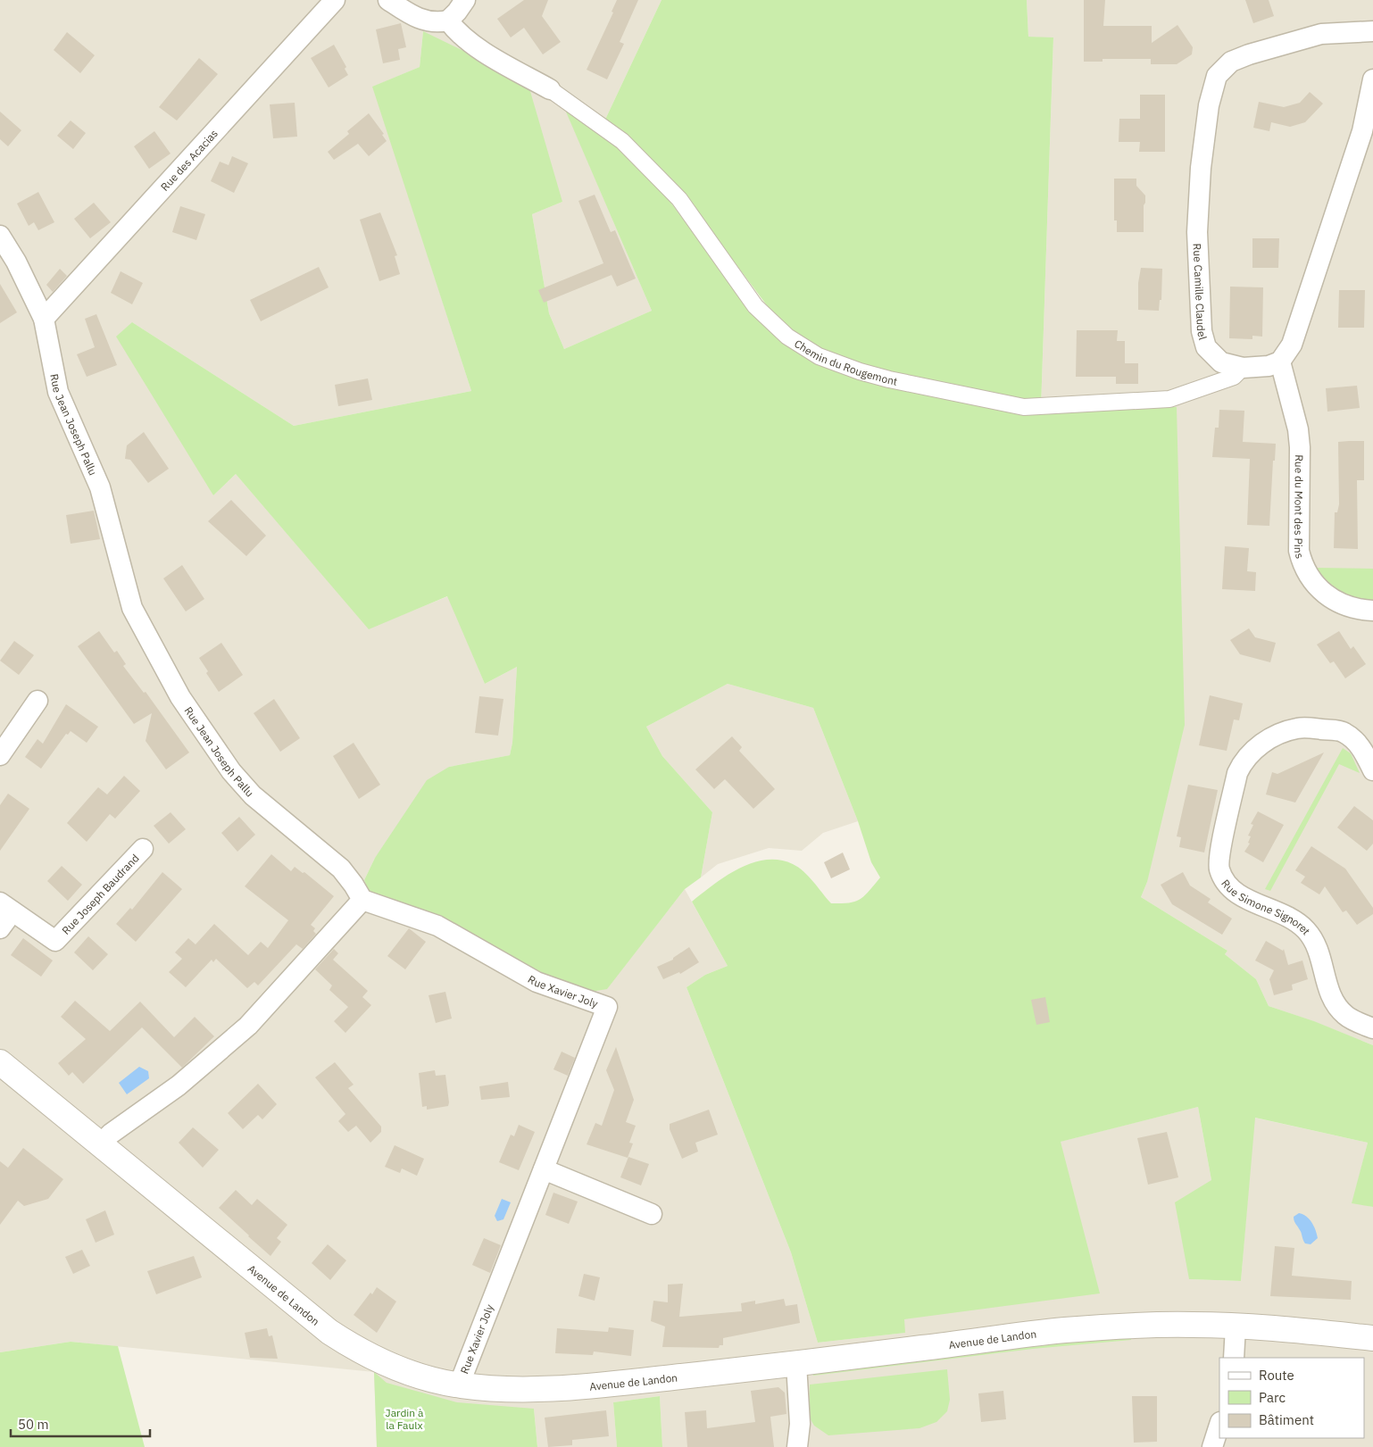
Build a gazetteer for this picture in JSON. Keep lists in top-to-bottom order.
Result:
{
  "streets": {
    "street": [
      "Rue des Acacias",
      "Rue Camille Claudel",
      "Chemin du Rougemont",
      "Rue Jean Joseph Pallu",
      "Rue du Mont des Pins",
      "Rue Joseph Baudrand",
      "Rue Simone Signoret",
      "Rue Xavier Joly",
      "Avenue de Landon"
    ]
  },
  "crossings": [
    ["Rue des Acacias", "Rue Jean Joseph Pallu"],
    ["Rue Camille Claudel", "Chemin du Rougemont"],
    ["Rue Camille Claudel", "Rue du Mont des Pins"],
    ["Rue Jean Joseph Pallu", "Rue Xavier Joly"],
    ["Rue Xavier Joly", "Avenue de Landon"]
  ],
  "parks": ["Jardin à la Faulx"],
  "legend": ["Route", "Parc", "Bâtiment"],
  "scale_bar": "50 m"
}
